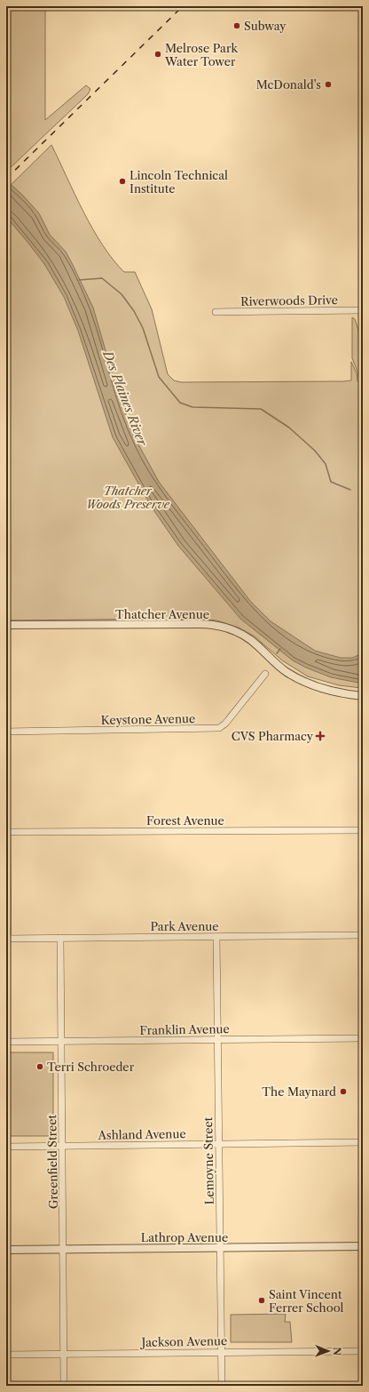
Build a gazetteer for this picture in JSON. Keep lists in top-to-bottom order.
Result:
{
  "streets": {
    "street": [
      "Riverwoods Drive",
      "Thatcher Avenue",
      "Keystone Avenue",
      "Forest Avenue",
      "Park Avenue",
      "Franklin Avenue",
      "Ashland Avenue",
      "Lemoyne Street",
      "Greenfield Street",
      "Lathrop Avenue",
      "Jackson Avenue"
    ]
  },
  "crossings": [
    ["Park Avenue", "Lemoyne Street"],
    ["Park Avenue", "Greenfield Street"],
    ["Franklin Avenue", "Lemoyne Street"],
    ["Franklin Avenue", "Greenfield Street"],
    ["Ashland Avenue", "Lemoyne Street"],
    ["Ashland Avenue", "Greenfield Street"],
    ["Lemoyne Street", "Lathrop Avenue"],
    ["Lemoyne Street", "Jackson Avenue"],
    ["Greenfield Street", "Lathrop Avenue"],
    ["Greenfield Street", "Jackson Avenue"]
  ],
  "water": ["Des Plaines River"],
  "parks": ["Thatcher Woods Preserve"],
  "places": {
    "other": [
      "Subway",
      "Melrose Park Water Tower",
      "McDonald's",
      "Lincoln Technical Institute",
      "Terri Schroeder",
      "The Maynard",
      "Saint Vincent Ferrer School"
    ],
    "health": ["CVS Pharmacy"]
  },
  "north": "right"
}
